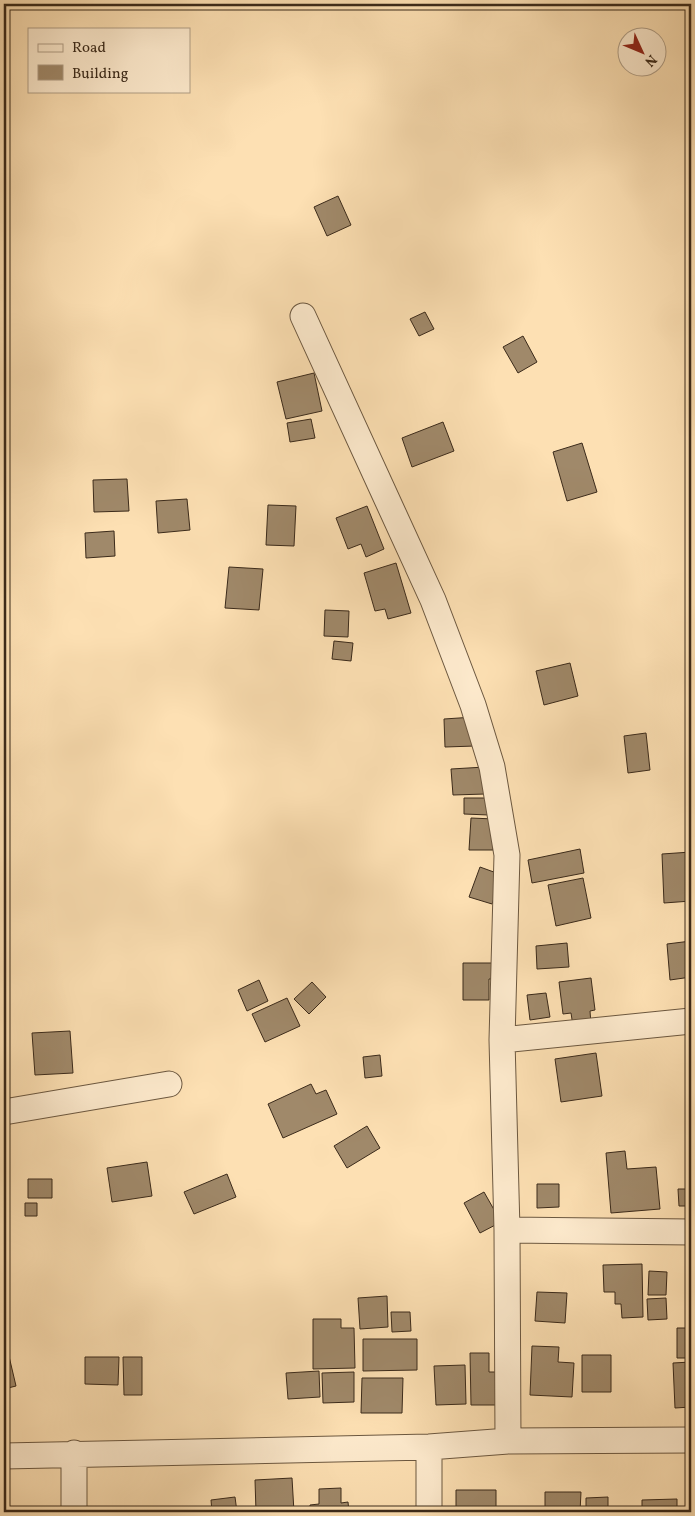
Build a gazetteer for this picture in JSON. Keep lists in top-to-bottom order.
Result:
{
  "legend": ["Road", "Building"],
  "north": "bottom right"
}
